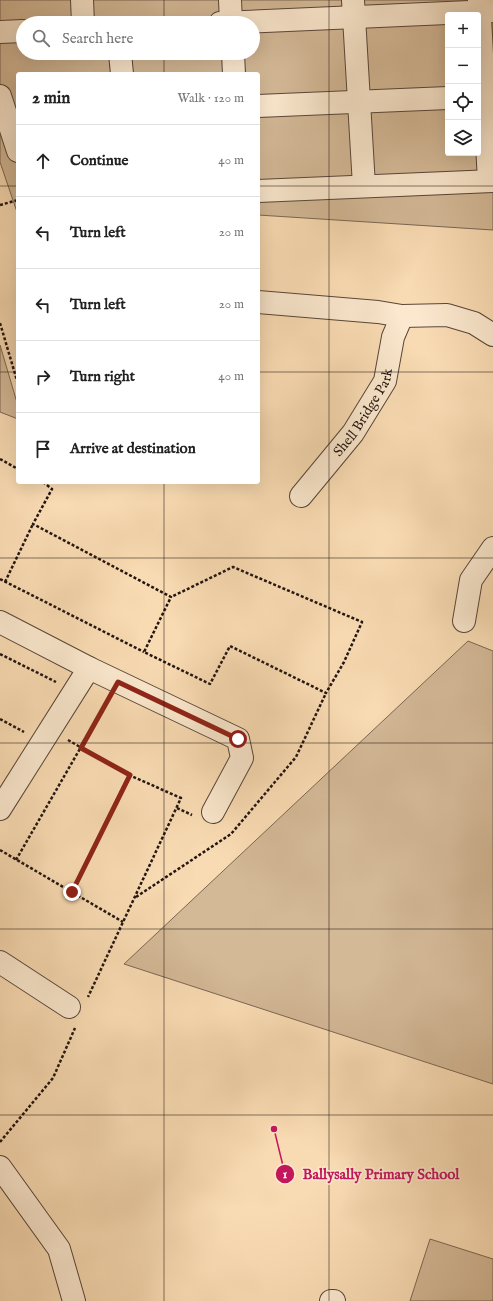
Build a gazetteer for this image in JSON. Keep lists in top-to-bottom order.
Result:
{
  "streets": {
    "street": ["Shell Bridge Park"]
  },
  "places": ["Ballysally Primary School"],
  "page": {
    "map_buttons": ["+", "−"],
    "search": "Search here",
    "heading": ["2 min", "Walk · 120 m"],
    "list": [
      ["Continue", "40 m"],
      ["Turn left", "20 m"],
      ["Turn left", "20 m"],
      ["Turn right", "40 m"],
      "Arrive at destination"
    ]
  }
}
